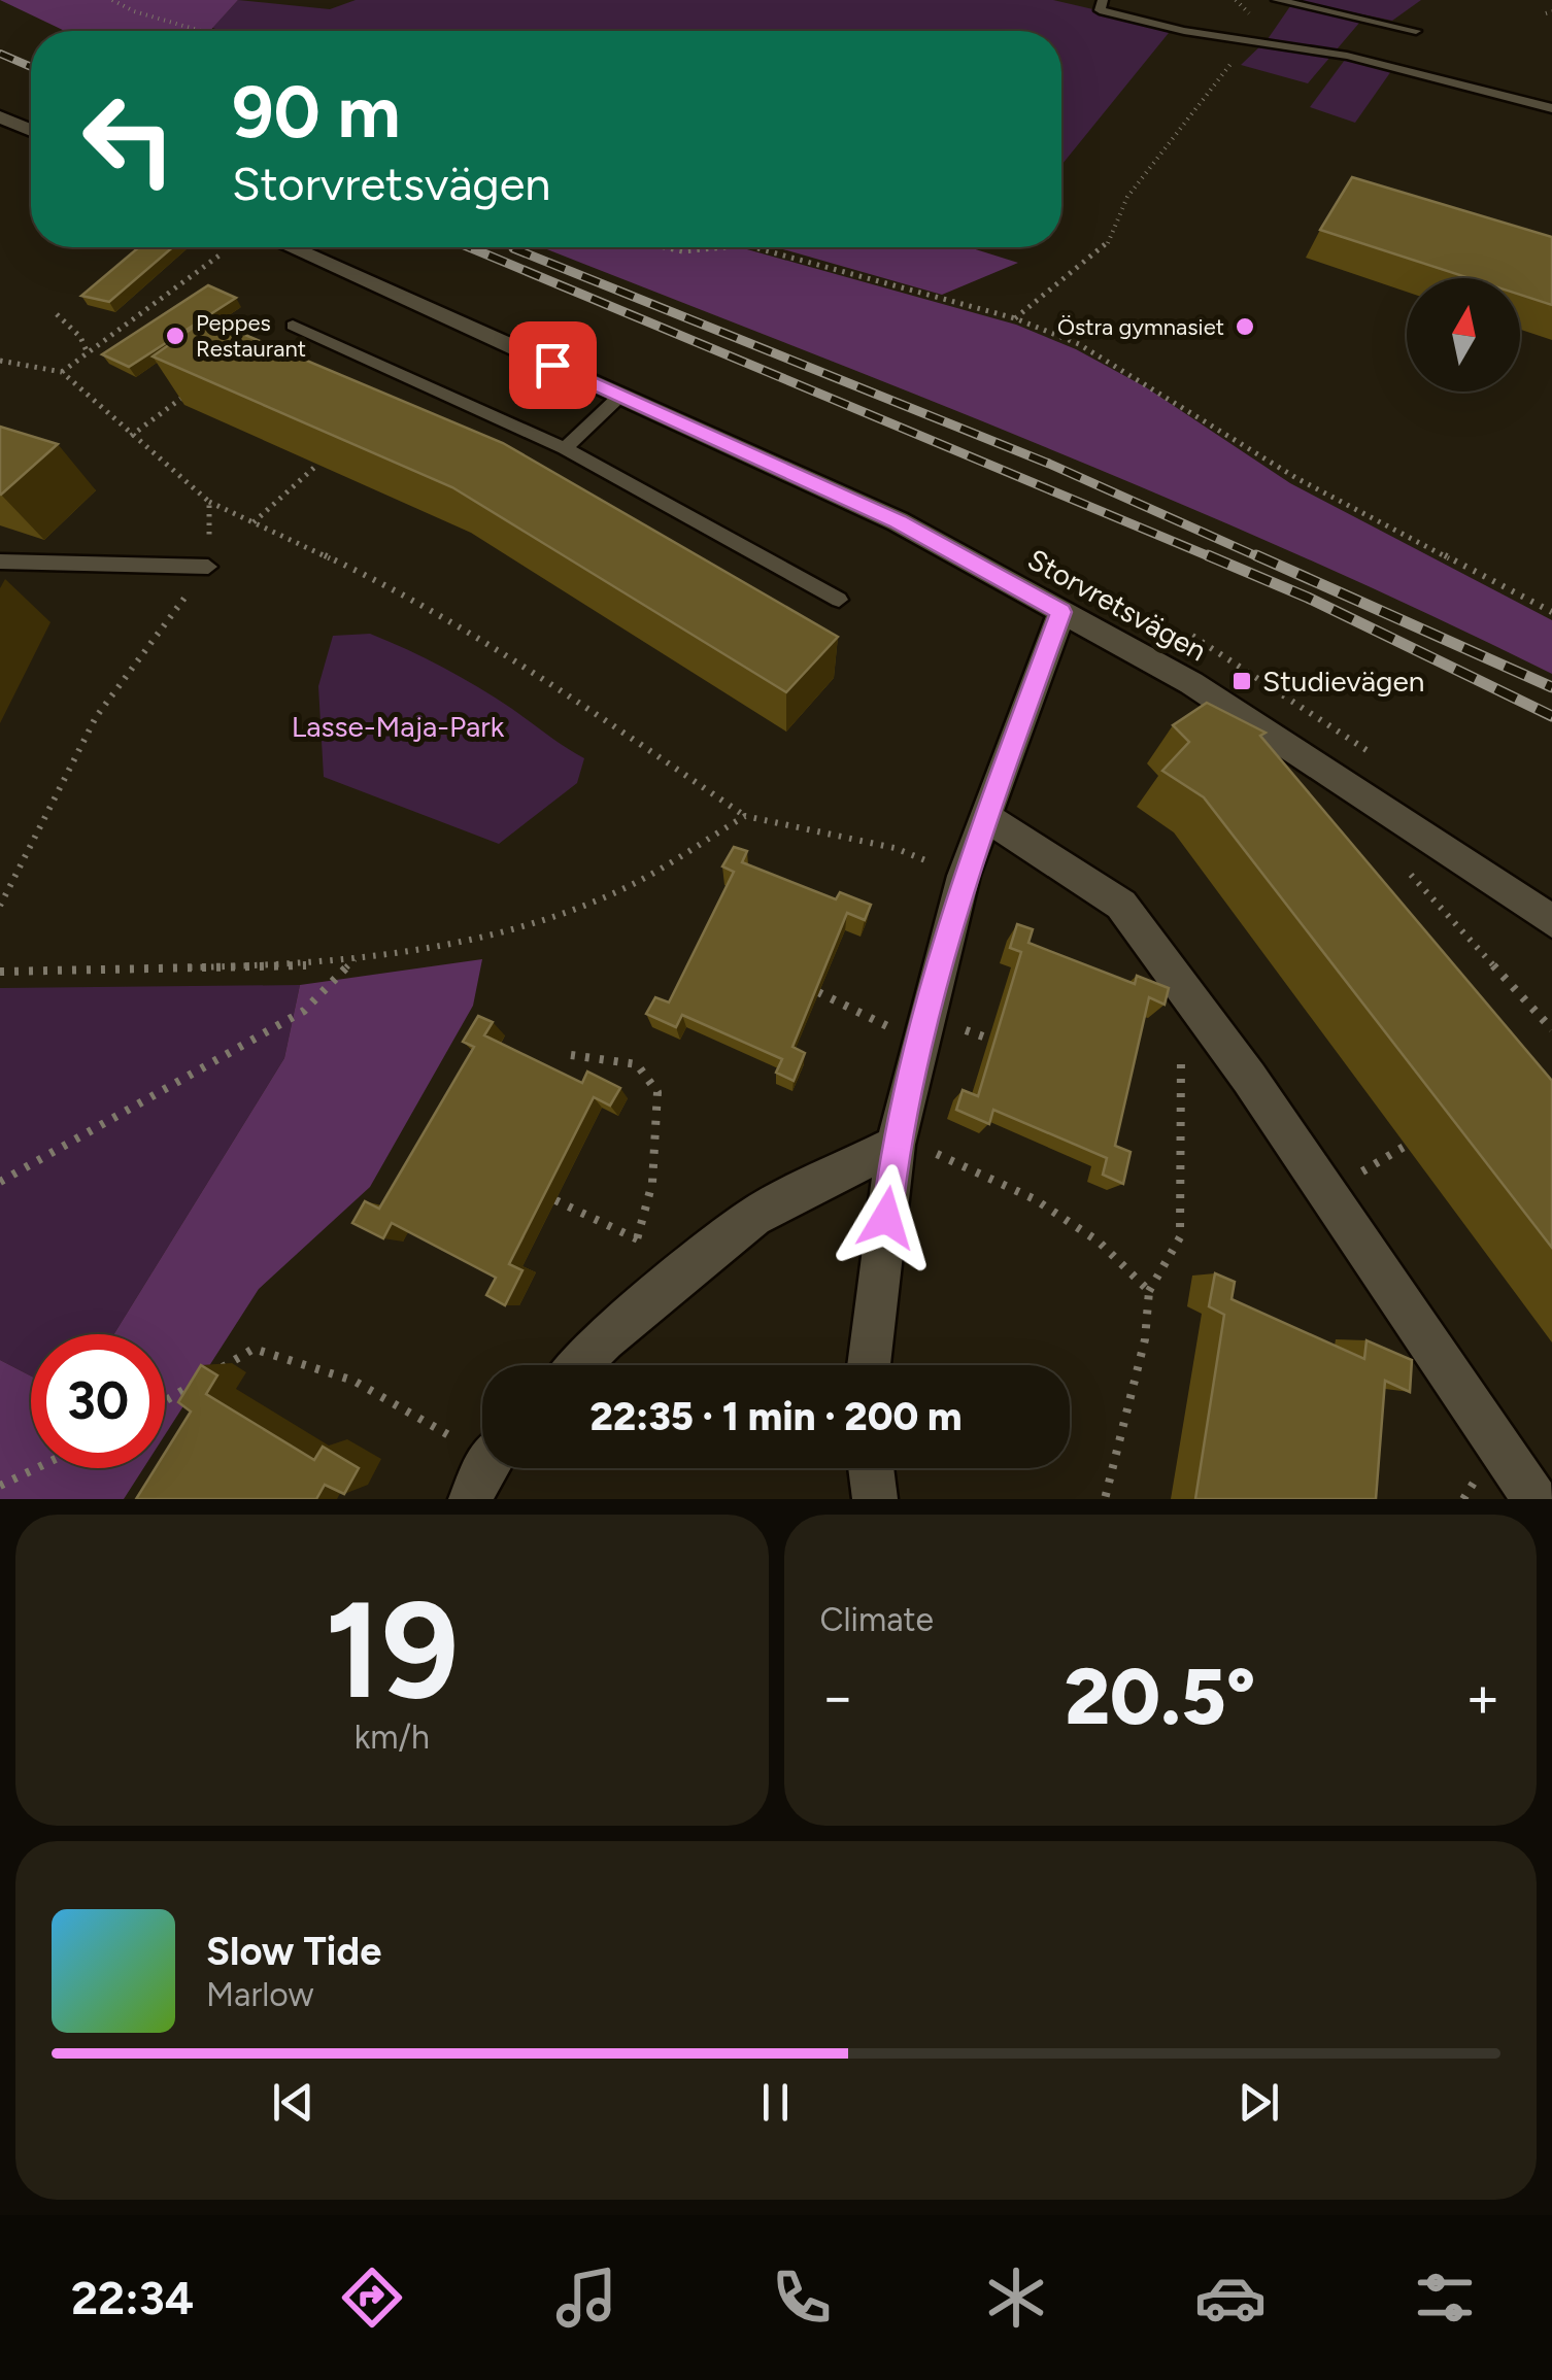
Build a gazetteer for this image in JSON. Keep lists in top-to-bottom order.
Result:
{
  "streets": {
    "street": ["Storvretsvägen"]
  },
  "parks": ["Lasse-Maja-Park"],
  "places": {
    "other": ["Östra gymnasiet", "Peppes Restaurant"],
    "transit": ["Studievägen"]
  },
  "north": "top",
  "page": {
    "turn": ["90 m", "Storvretsvägen"],
    "limit": "30",
    "trip": "22:35 · 1 min · 200 m",
    "tile": [
      ["19", "km/h"],
      "Climate"
    ],
    "heat": ["−", "20.5°", "+"],
    "song": ["Slow Tide", "Marlow"],
    "tabs": "22:34"
  }
}
